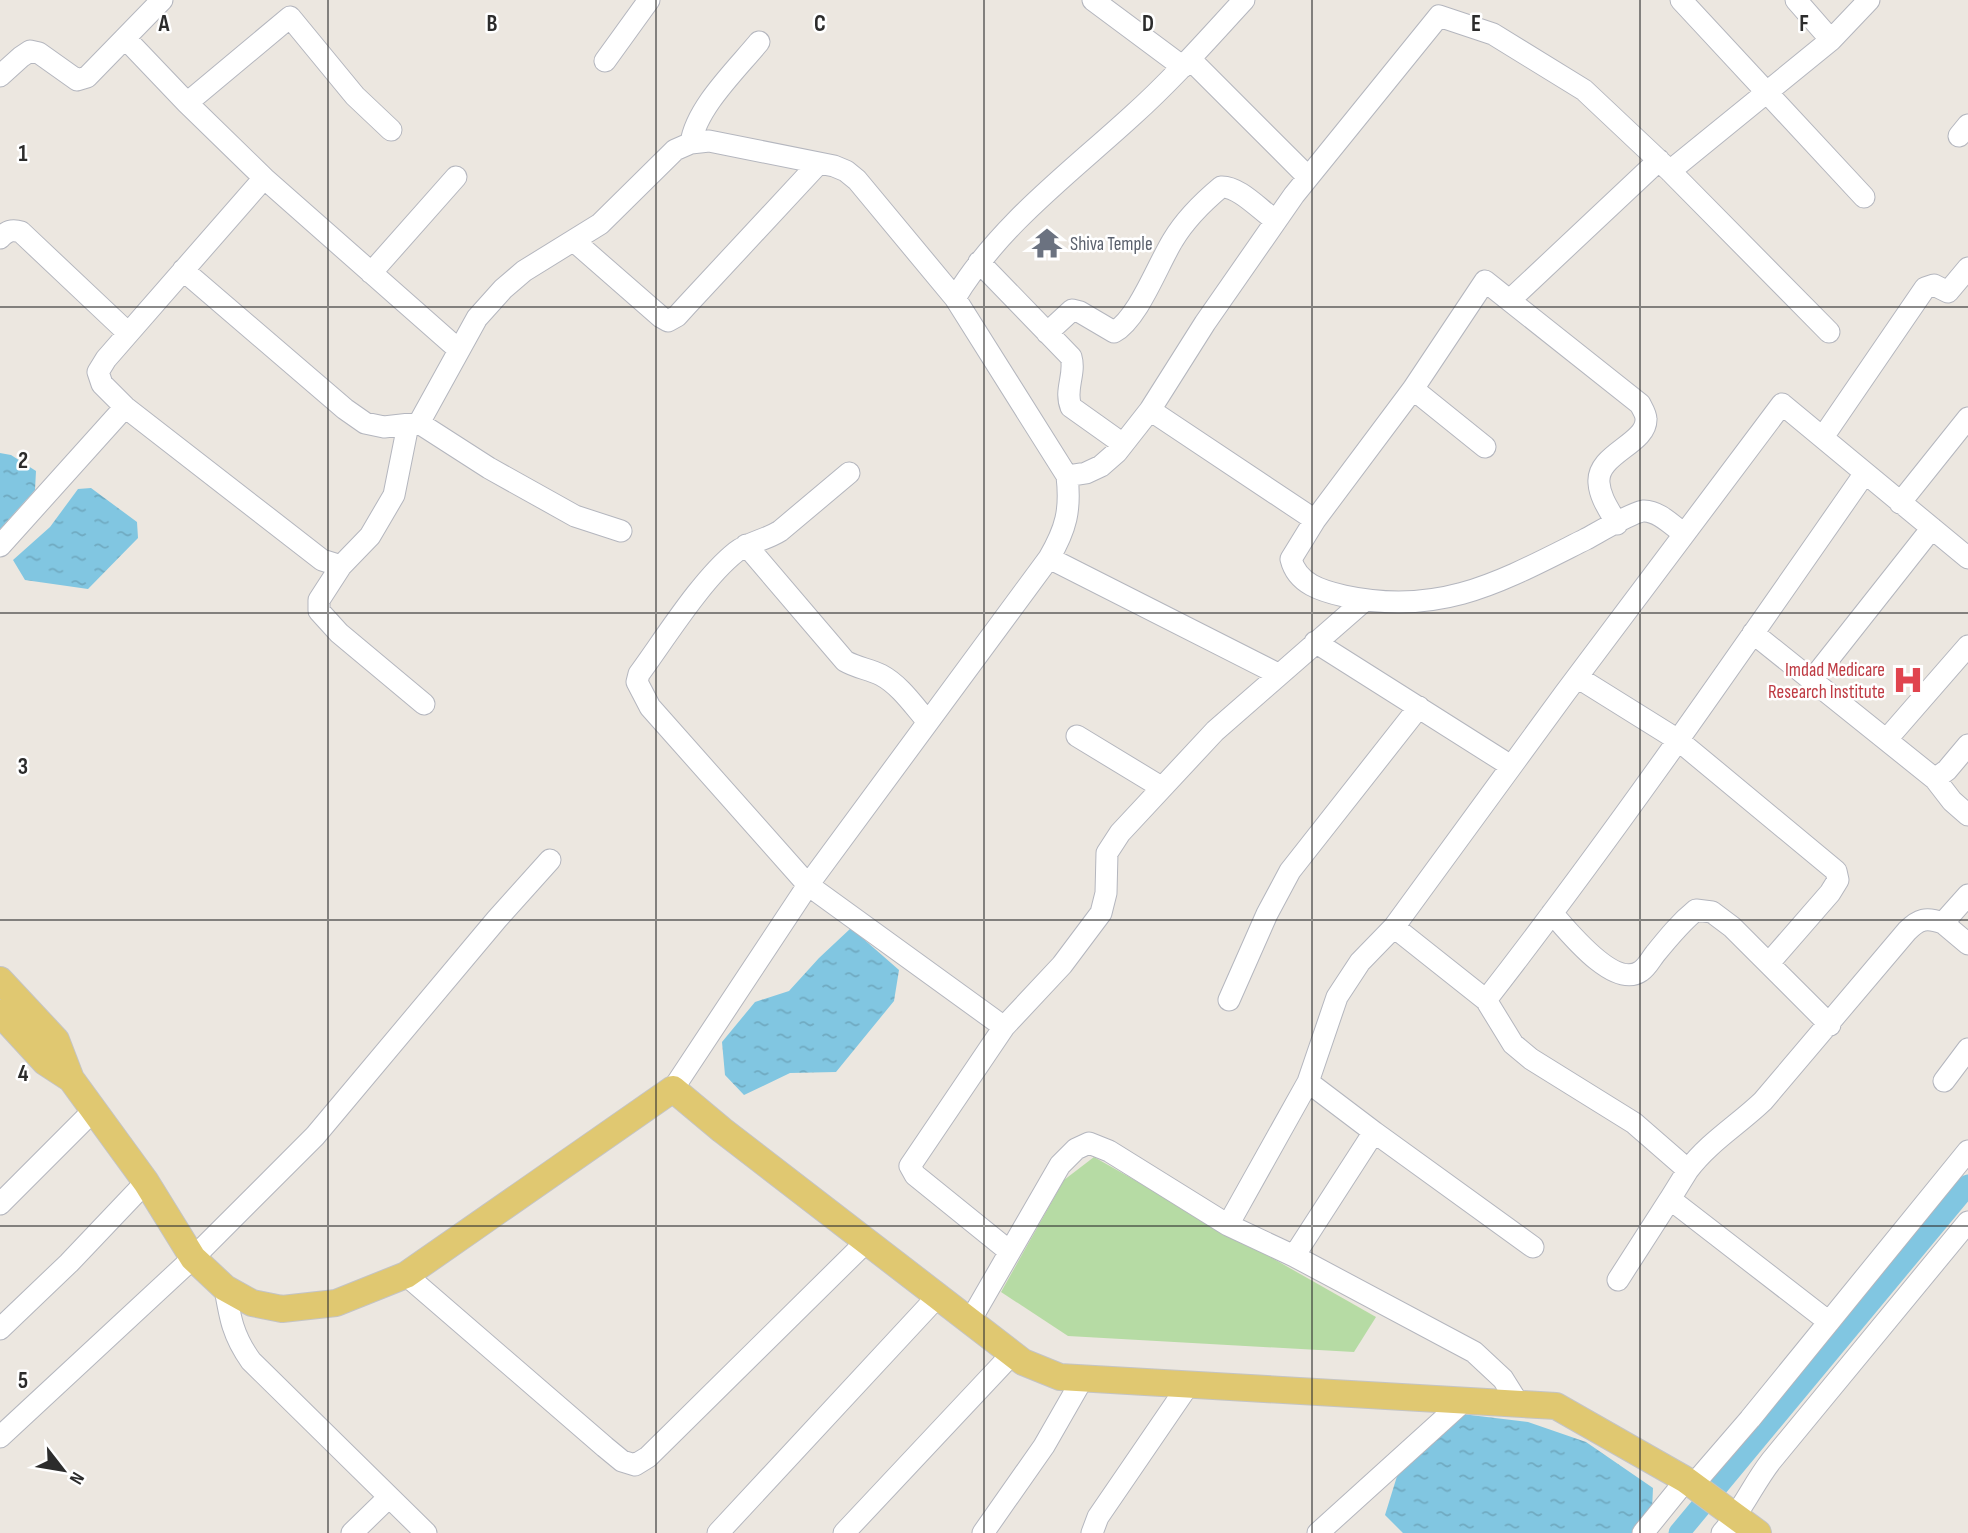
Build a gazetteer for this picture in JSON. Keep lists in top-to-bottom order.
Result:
{
  "places": {
    "temple": ["Shiva Temple"],
    "hospital": ["Imdad Medicare Research Institute"]
  },
  "north": "bottom right",
  "grid": {
    "columns": [
      "A",
      "B",
      "C",
      "D",
      "E",
      "F"
    ],
    "rows": [
      "1",
      "2",
      "3",
      "4",
      "5"
    ]
  }
}
